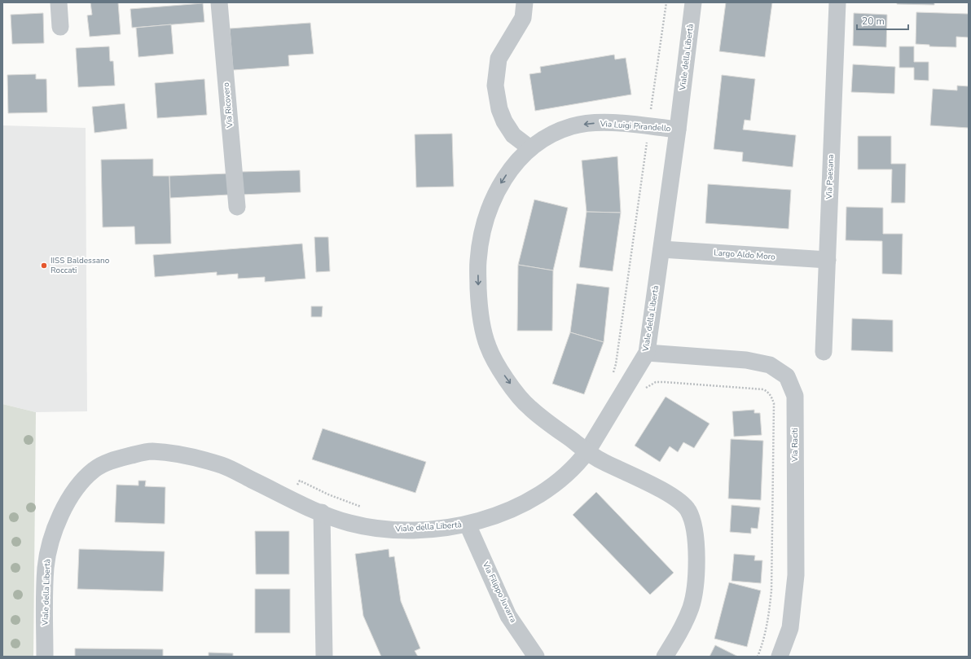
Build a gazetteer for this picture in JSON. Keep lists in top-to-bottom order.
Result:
{
  "streets": {
    "street": [
      "Viale della Libertà",
      "Via Ricovero",
      "Via Luigi Pirandello",
      "Via Paesana",
      "Largo Aldo Moro",
      "Via Raciti",
      "Via Filippo Juvarra"
    ]
  },
  "crossings": [
    ["Viale della Libertà", "Via Luigi Pirandello"],
    ["Viale della Libertà", "Largo Aldo Moro"],
    ["Viale della Libertà", "Via Raciti"],
    ["Viale della Libertà", "Via Filippo Juvarra"],
    ["Via Paesana", "Largo Aldo Moro"]
  ],
  "places": ["IISS Baldessano Roccati"],
  "scale_bar": "20 m"
}
